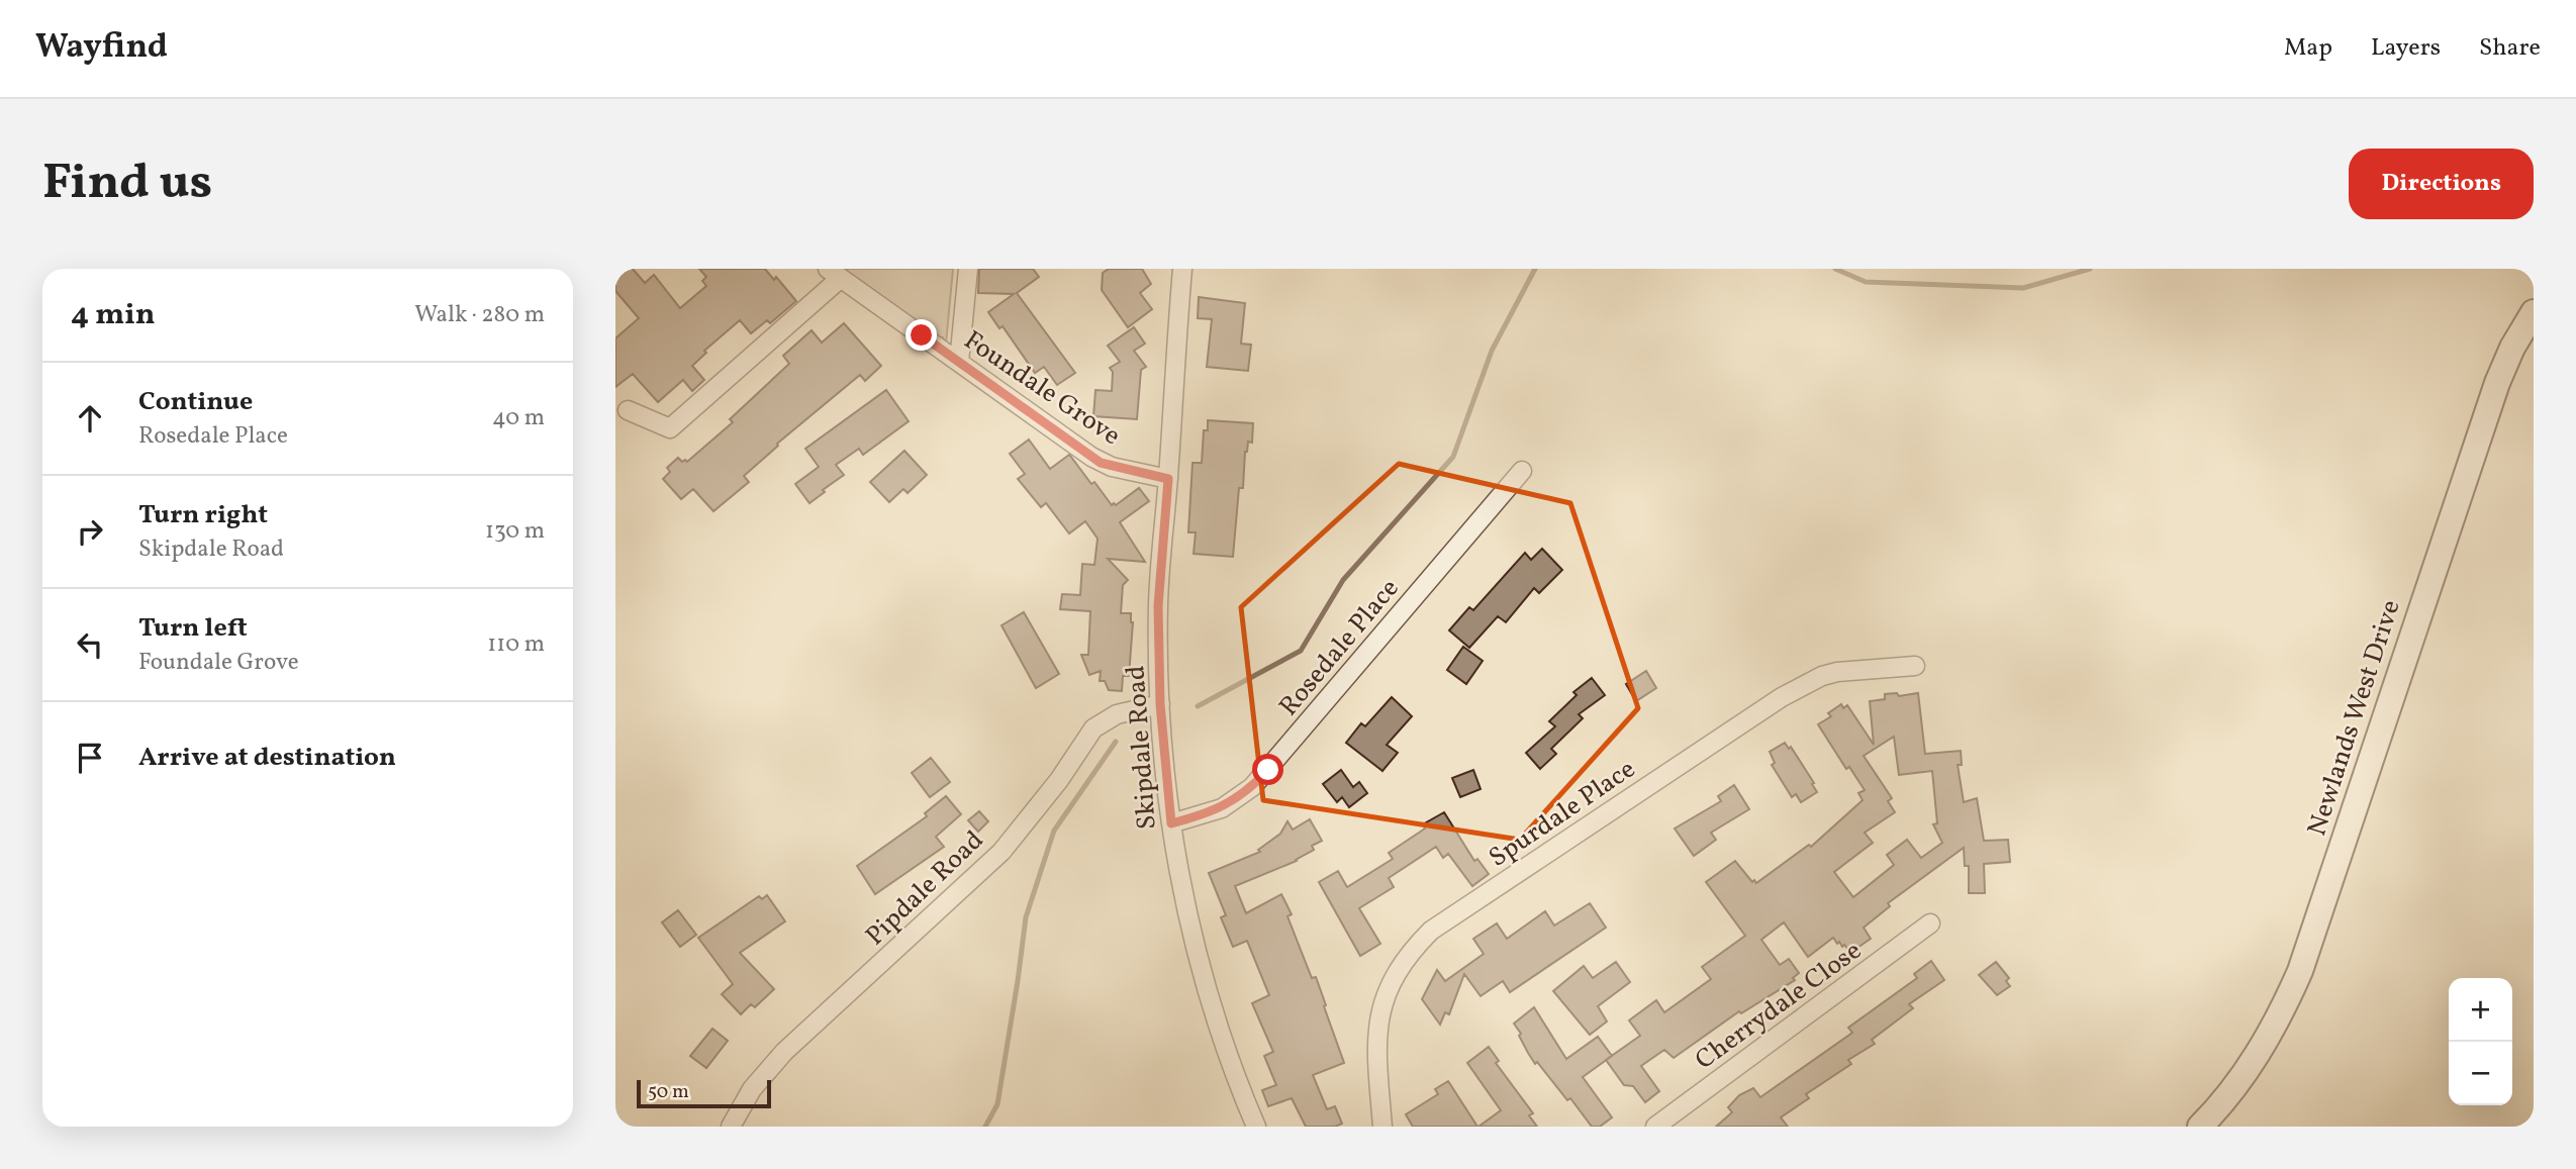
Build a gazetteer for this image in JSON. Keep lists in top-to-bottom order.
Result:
{
  "streets": {
    "street": [
      "Foundale Grove",
      "Rosedale Place",
      "Newlands West Drive",
      "Skipdale Road",
      "Spurdale Place",
      "Pipdale Road",
      "Cherrydale Close"
    ]
  },
  "crossings": [
    ["Foundale Grove", "Skipdale Road"],
    ["Rosedale Place", "Skipdale Road"],
    ["Skipdale Road", "Pipdale Road"]
  ],
  "scale_bar": "50 m",
  "page": {
    "header": "Wayfind",
    "nav": ["Map", "Layers", "Share"],
    "buttons": "Directions",
    "title": "Find us",
    "heading": ["4 min", "Walk · 280 m"],
    "list": [
      ["Continue", "Rosedale Place", "40 m"],
      ["Turn right", "Skipdale Road", "130 m"],
      ["Turn left", "Foundale Grove", "110 m"],
      "Arrive at destination"
    ],
    "map_buttons": ["+", "−"],
    "scale": "50 m"
  }
}
